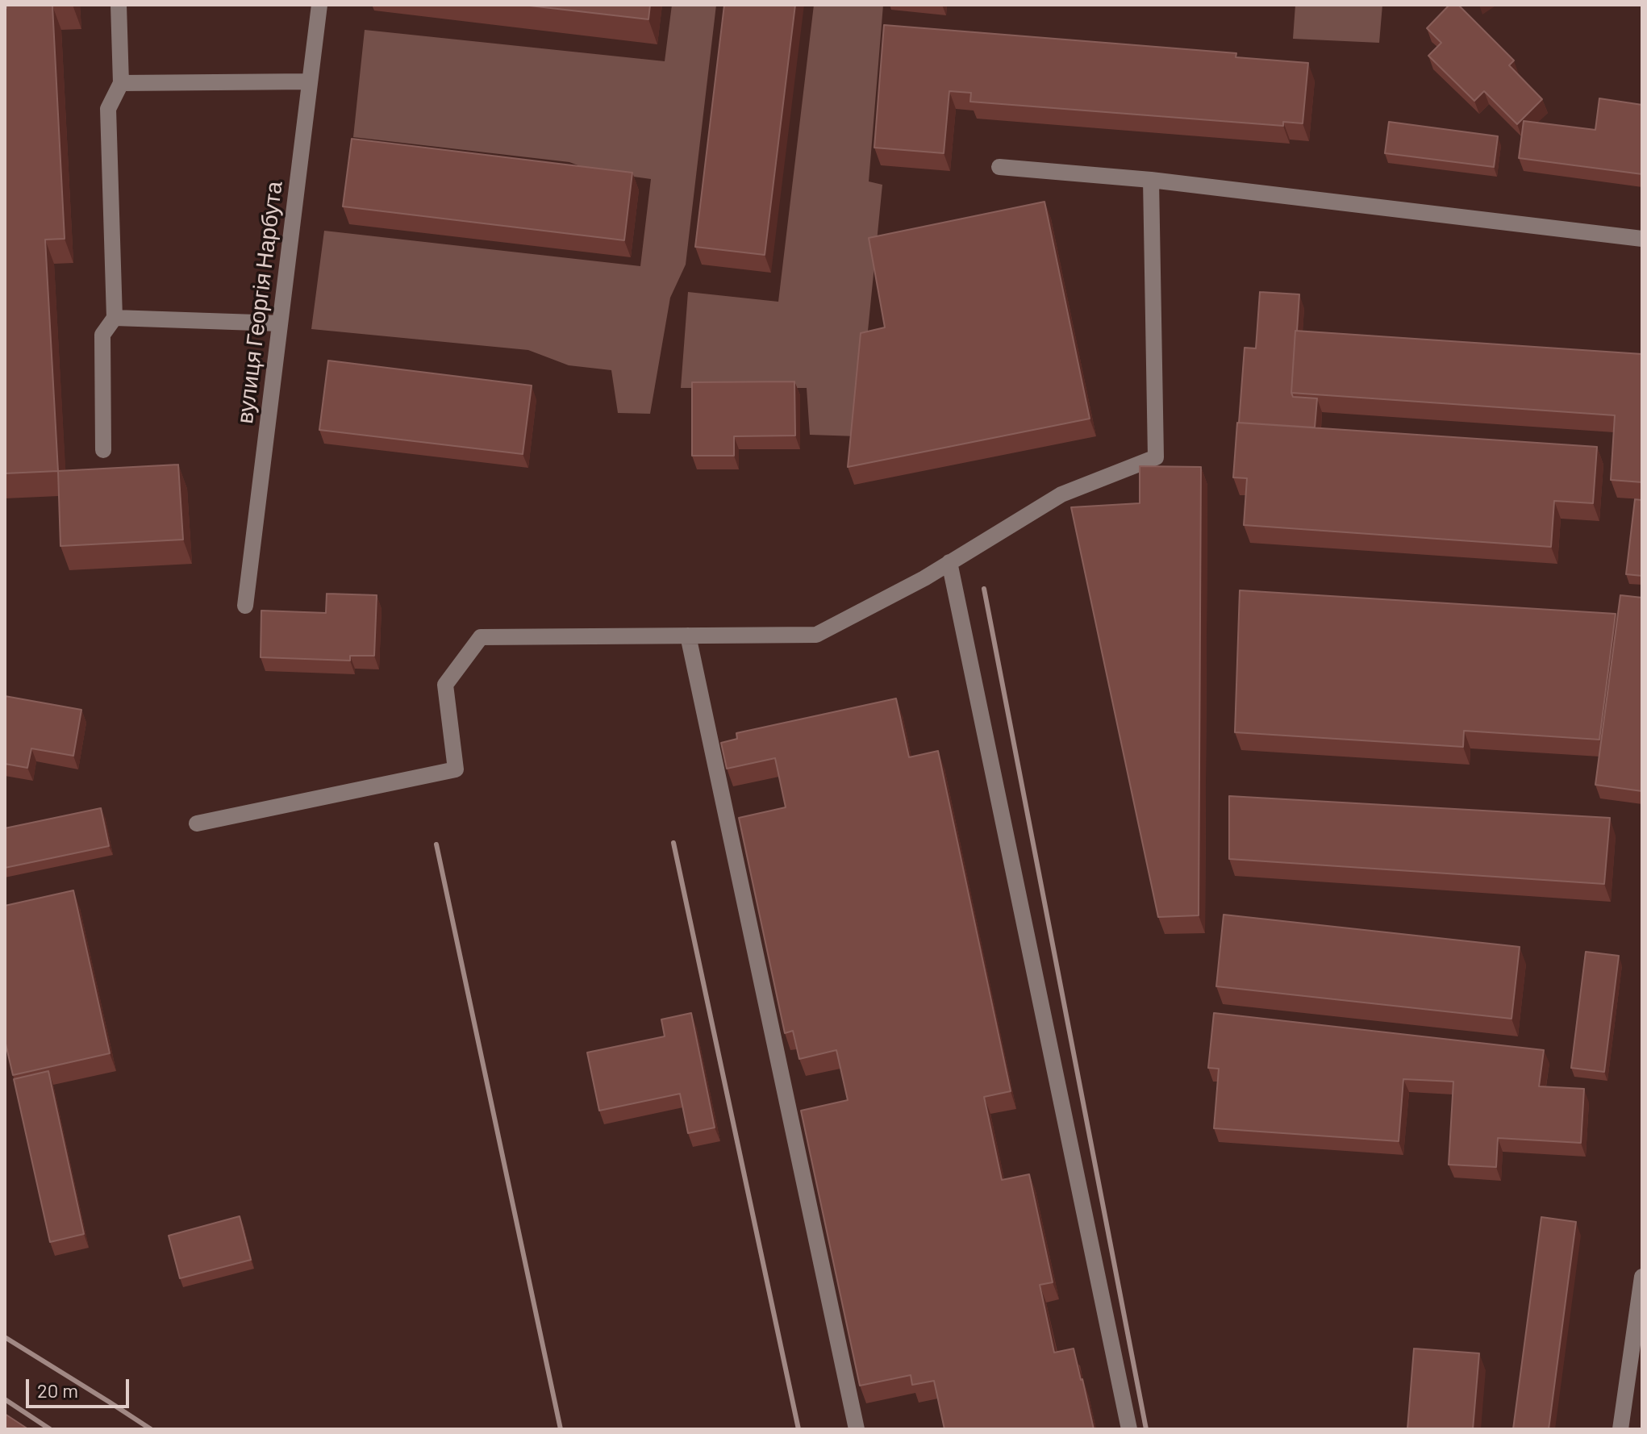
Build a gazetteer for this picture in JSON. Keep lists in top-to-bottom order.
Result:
{
  "streets": {
    "street": ["вулиця Георгія Нарбута"]
  },
  "scale_bar": "20 m"
}
